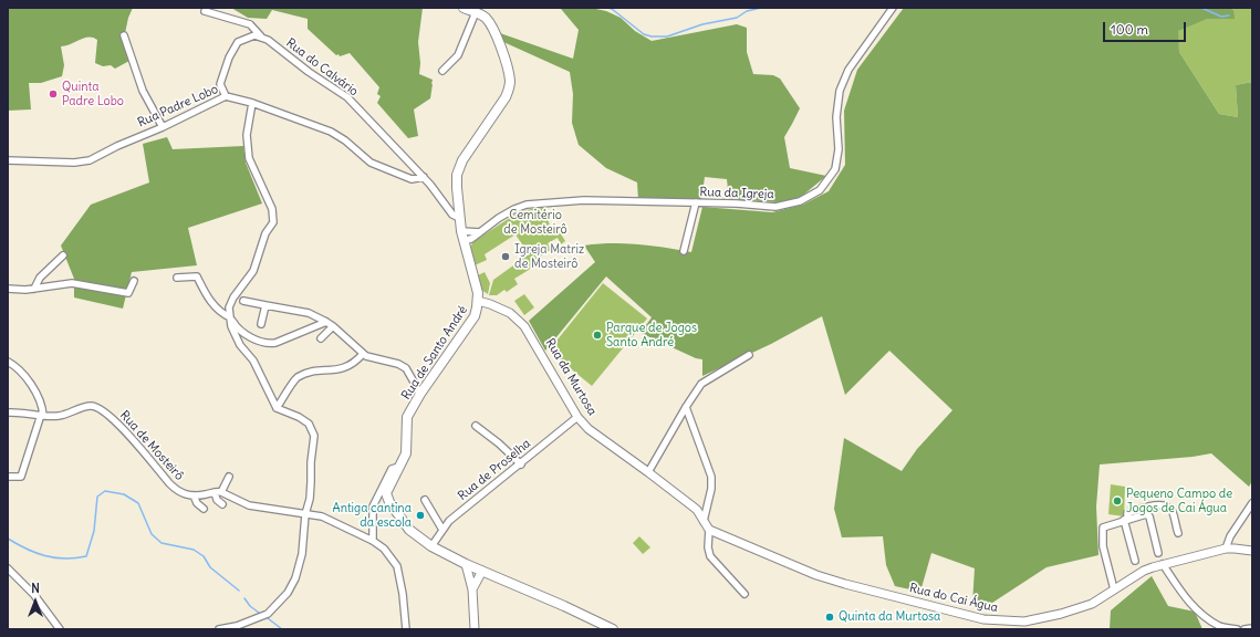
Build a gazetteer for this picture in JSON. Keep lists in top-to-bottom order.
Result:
{
  "streets": {
    "main road": ["Rua de Santo André"],
    "street": [
      "Rua do Calvário",
      "Rua Padre Lobo",
      "Rua da Igreja",
      "Rua da Murtosa",
      "Rua de Mosteirô",
      "Rua de Proselha",
      "Rua do Cai Água"
    ]
  },
  "crossings": [
    ["Rua do Calvário", "Rua Padre Lobo"],
    ["Rua do Calvário", "Rua de Santo André"],
    ["Rua da Igreja", "Rua de Santo André"],
    ["Rua de Santo André", "Rua da Murtosa"],
    ["Rua de Santo André", "Rua de Proselha"],
    ["Rua da Murtosa", "Rua de Proselha"]
  ],
  "parks": ["Cemitério de Mosteirô"],
  "places": [
    "Quinta Padre Lobo",
    "Igreja Matriz de Mosteirô",
    "Parque de Jogos Santo André",
    "Pequeno Campo de Jogos de Cai Água",
    "Antiga cantina da escola",
    "Quinta da Murtosa"
  ],
  "scale_bar": "100 m",
  "north": "top"
}
